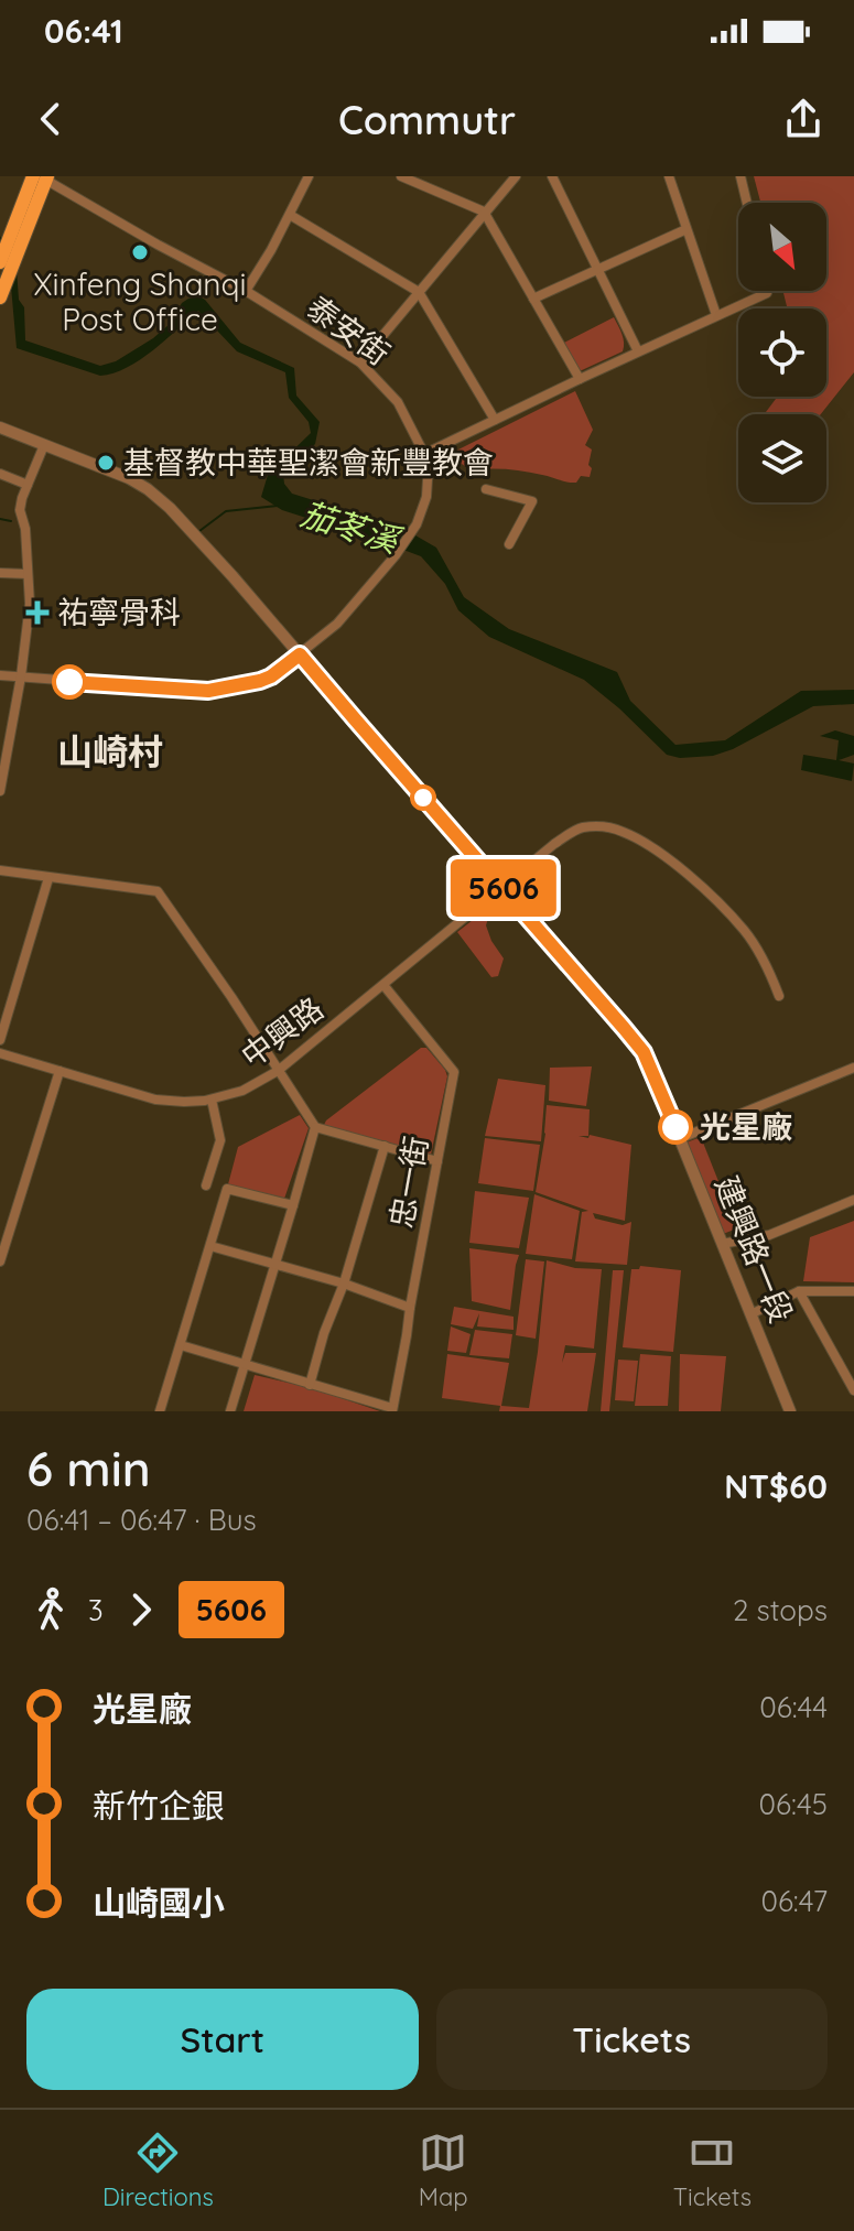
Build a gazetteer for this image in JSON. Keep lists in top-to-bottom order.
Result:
{
  "streets": {
    "street": [
      "泰安街",
      "中興路",
      "忠一街",
      "建興路一段"
    ]
  },
  "crossings": [
    ["泰安街", "建興路一段"],
    ["中興路", "忠一街"],
    ["中興路", "建興路一段"]
  ],
  "districts": ["山崎村"],
  "water": ["茄苳溪"],
  "places": {
    "other": ["Xinfeng Shanqi Post Office", "基督教中華聖潔會新豐教會", "光星廠"],
    "health": ["祐寧骨科"]
  },
  "lines": ["bus line 5606"],
  "north": "bottom right",
  "page": {
    "status": "06:41",
    "header": "Commutr",
    "on_map": "5606",
    "heading": ["6 min", "06:41 – 06:47 · Bus", "NT$60"],
    "legs": ["3", "5606", "2 stops"],
    "list": [
      {
        "name": "光星廠",
        "value": "06:44"
      },
      {
        "name": "新竹企銀",
        "value": "06:45"
      },
      {
        "name": "山崎國小",
        "value": "06:47"
      }
    ],
    "buttons": ["Start", "Tickets"],
    "tabs": ["Directions", "Map", "Tickets"]
  }
}
